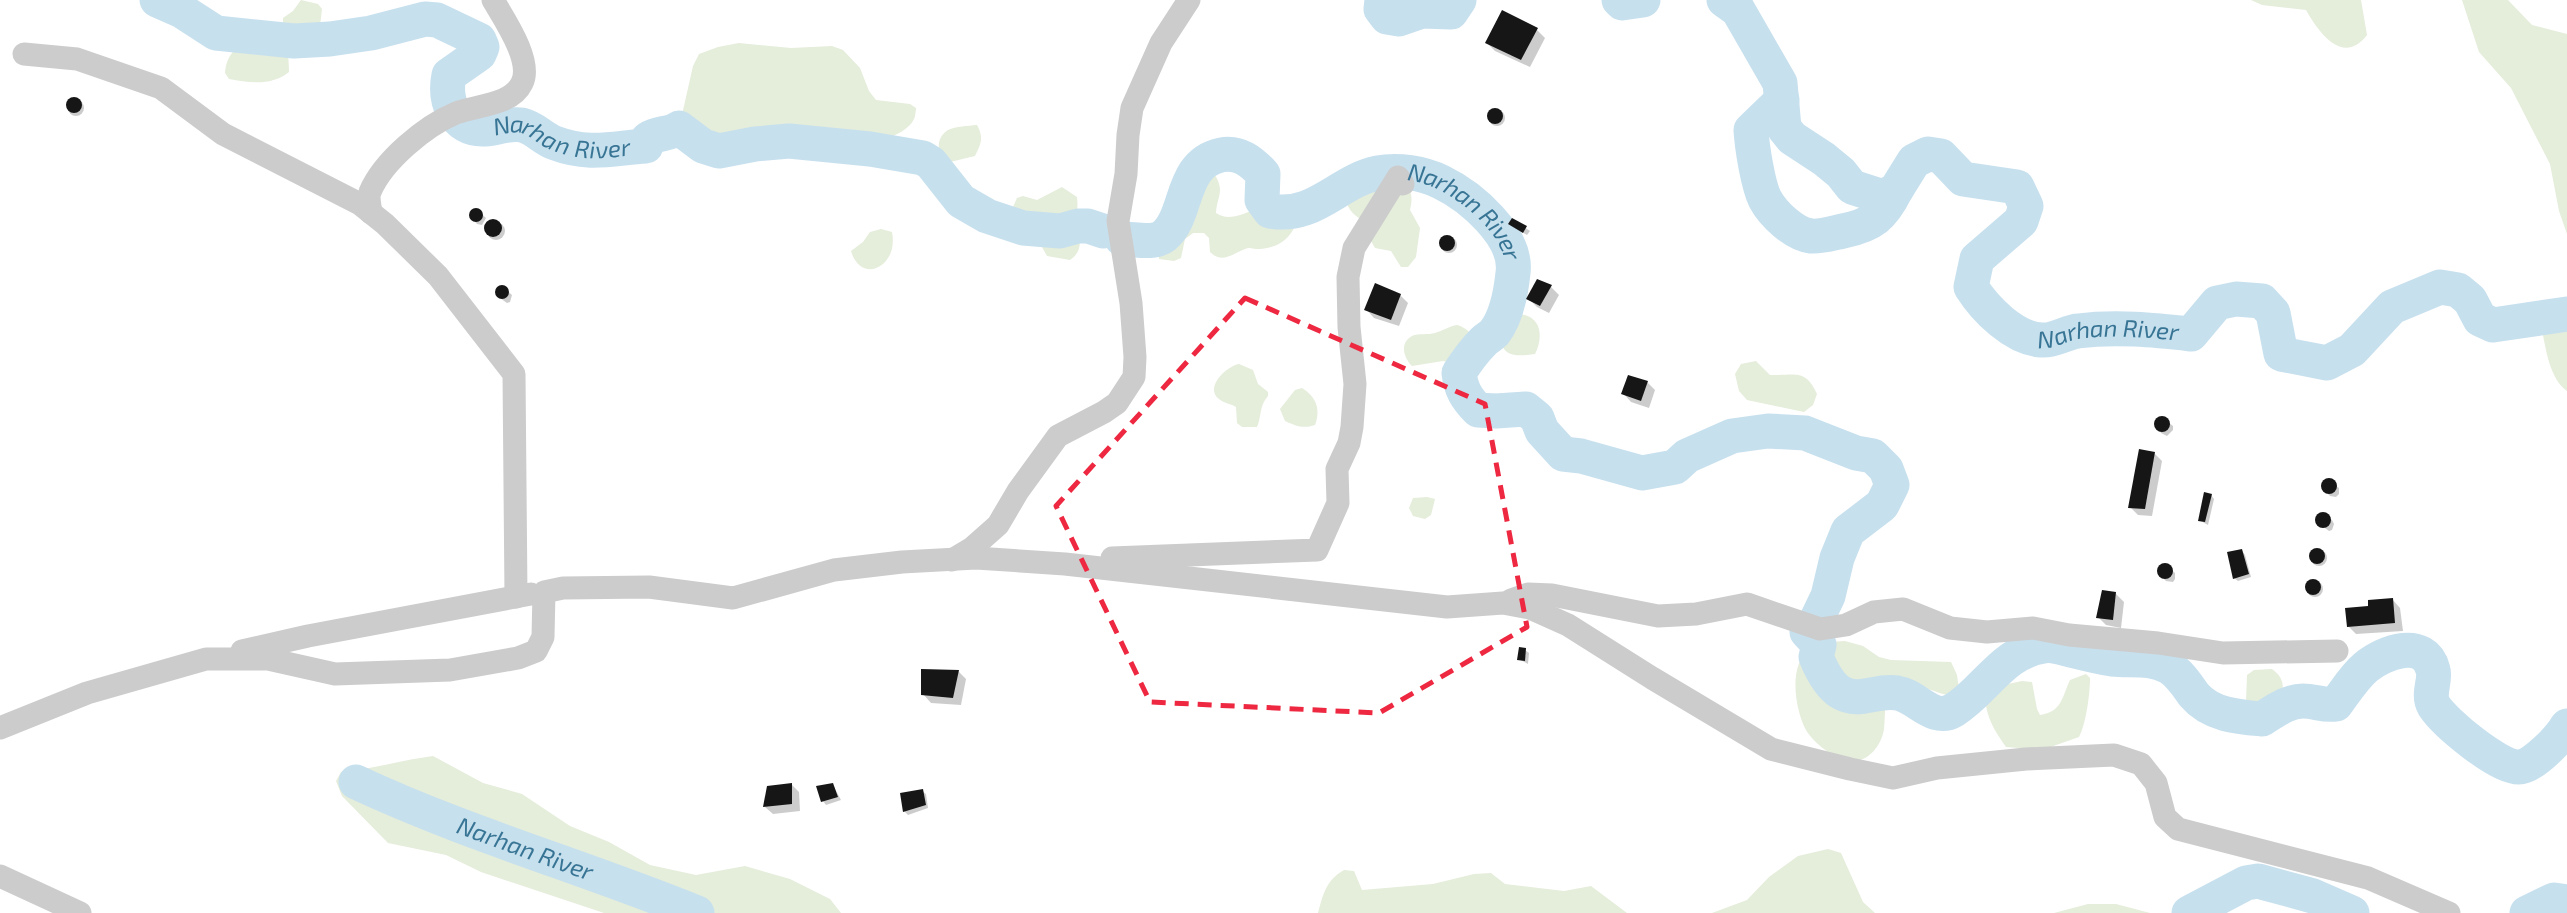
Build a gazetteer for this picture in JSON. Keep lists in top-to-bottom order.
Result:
{
  "water": ["Narhan River"]
}
